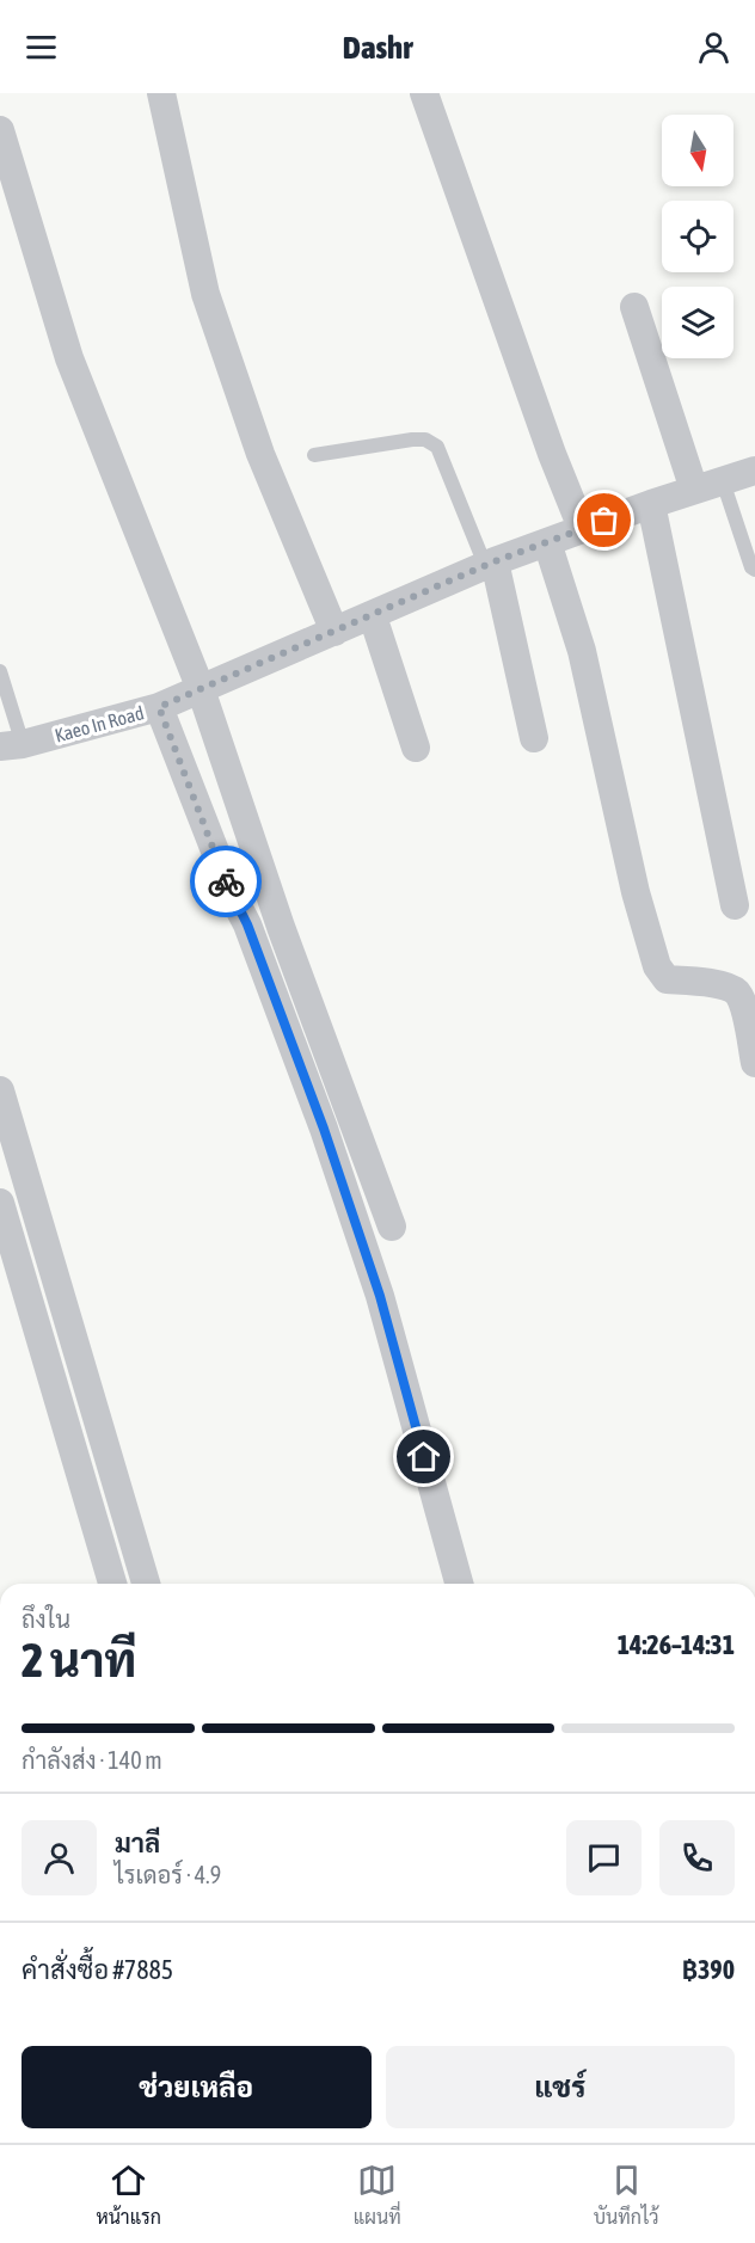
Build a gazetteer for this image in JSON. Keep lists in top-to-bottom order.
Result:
{
  "streets": {
    "street": ["Kaeo In Road"]
  },
  "north": "bottom",
  "page": {
    "header": "Dashr",
    "heading": ["2 นาที", "ถึงใน", "14:26–14:31"],
    "panel": [
      "มาลี",
      "ไรเดอร์ · 4.9",
      "คำสั่งซื้อ #7885",
      "฿390"
    ],
    "bar": "กำลังส่ง · 140 m",
    "buttons": ["ช่วยเหลือ", "แชร์"],
    "tabs": ["หน้าแรก", "แผนที่", "บันทึกไว้"]
  }
}
